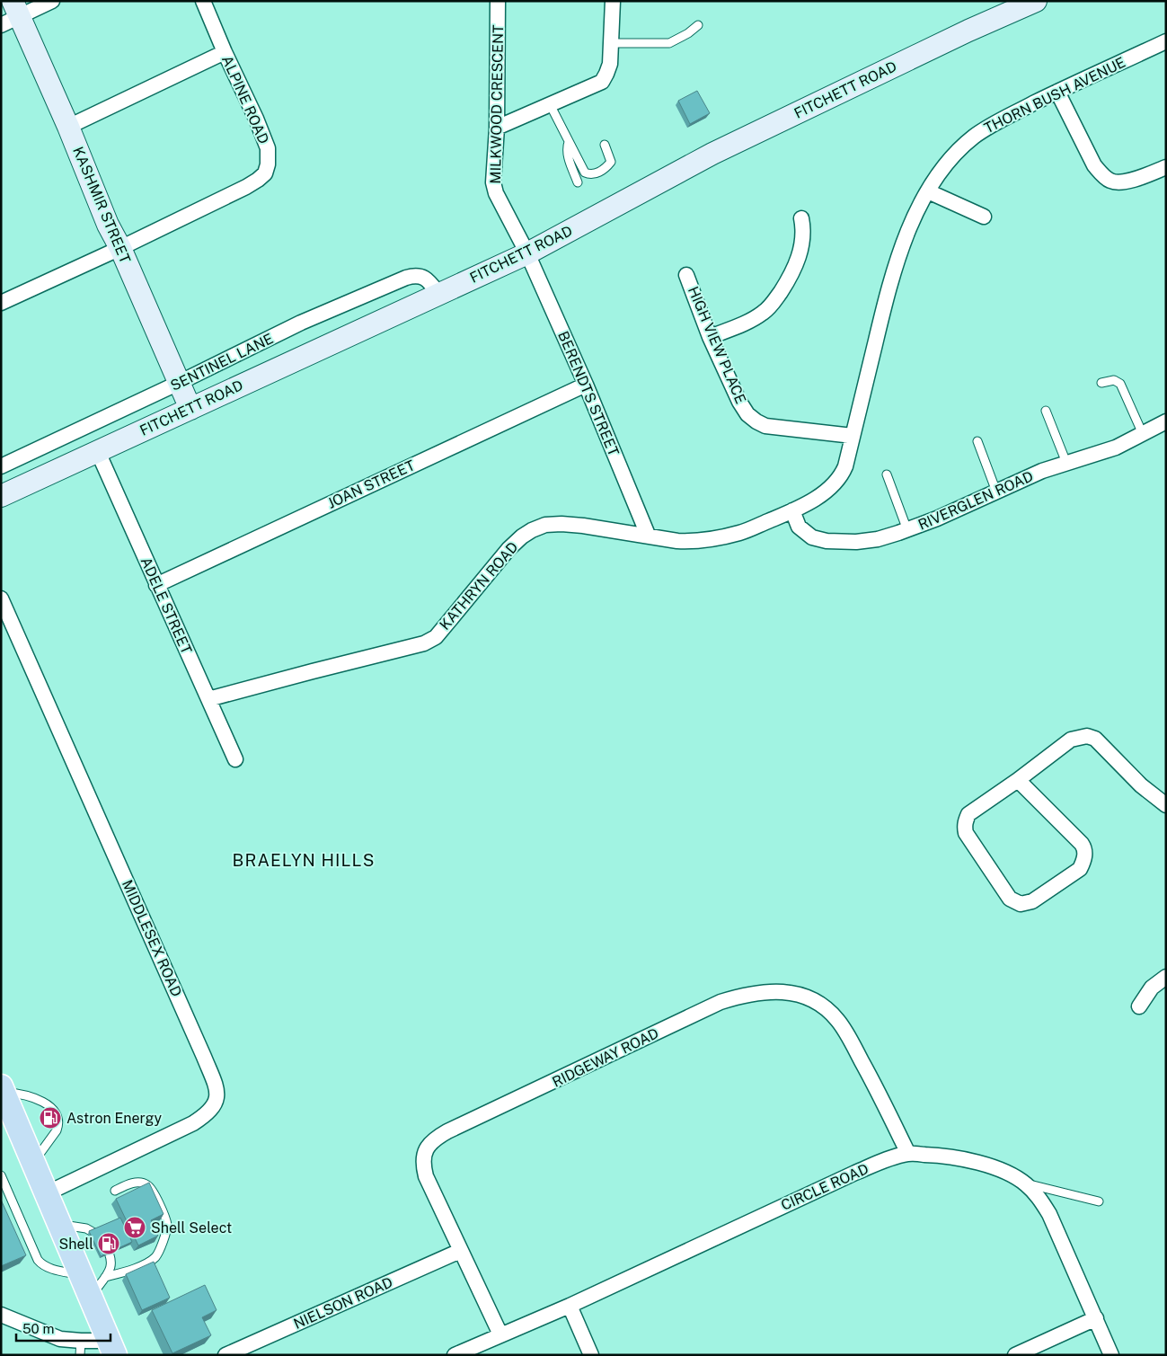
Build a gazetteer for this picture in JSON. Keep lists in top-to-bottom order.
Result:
{
  "streets": {
    "street": [
      "FITCHETT ROAD",
      "THORN BUSH AVENUE",
      "ALPINE ROAD",
      "MILKWOOD CRESCENT",
      "KASHMIR STREET",
      "HIGH VIEW PLACE",
      "SENTINEL LANE",
      "BERENDTS STREET",
      "JOAN STREET",
      "RIVERGLEN ROAD",
      "KATHRYN ROAD",
      "ADELE STREET",
      "MIDDLESEX ROAD",
      "RIDGEWAY ROAD",
      "CIRCLE ROAD",
      "NIELSON ROAD"
    ]
  },
  "crossings": [
    ["FITCHETT ROAD", "MILKWOOD CRESCENT"],
    ["FITCHETT ROAD", "KASHMIR STREET"],
    ["FITCHETT ROAD", "SENTINEL LANE"],
    ["FITCHETT ROAD", "BERENDTS STREET"],
    ["FITCHETT ROAD", "ADELE STREET"],
    ["THORN BUSH AVENUE", "HIGH VIEW PLACE"],
    ["THORN BUSH AVENUE", "RIVERGLEN ROAD"],
    ["THORN BUSH AVENUE", "KATHRYN ROAD"],
    ["ALPINE ROAD", "KASHMIR STREET"],
    ["MILKWOOD CRESCENT", "BERENDTS STREET"],
    ["KASHMIR STREET", "SENTINEL LANE"],
    ["BERENDTS STREET", "JOAN STREET"],
    ["BERENDTS STREET", "KATHRYN ROAD"],
    ["JOAN STREET", "ADELE STREET"],
    ["RIVERGLEN ROAD", "KATHRYN ROAD"],
    ["KATHRYN ROAD", "ADELE STREET"],
    ["RIDGEWAY ROAD", "CIRCLE ROAD"],
    ["RIDGEWAY ROAD", "NIELSON ROAD"]
  ],
  "districts": ["BRAELYN HILLS"],
  "places": {
    "fuel station": ["Astron Energy", "Shell"],
    "supermarket": ["Shell Select"]
  },
  "scale_bar": "50 m"
}
